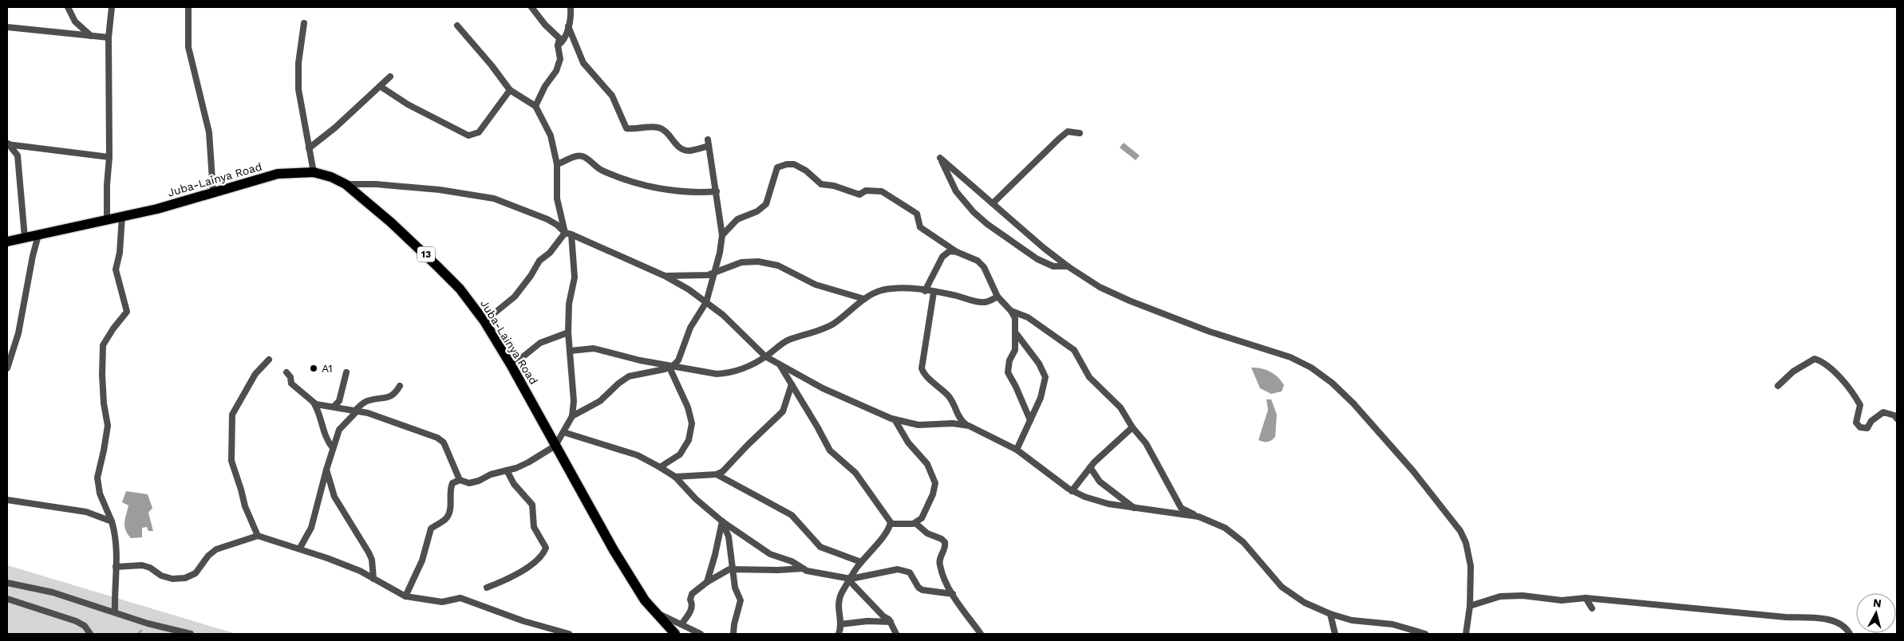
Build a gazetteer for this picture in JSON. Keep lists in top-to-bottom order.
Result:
{
  "streets": {
    "main road": ["Juba-Lainya Road", "13"]
  },
  "places": ["A1"],
  "north": "top"
}
